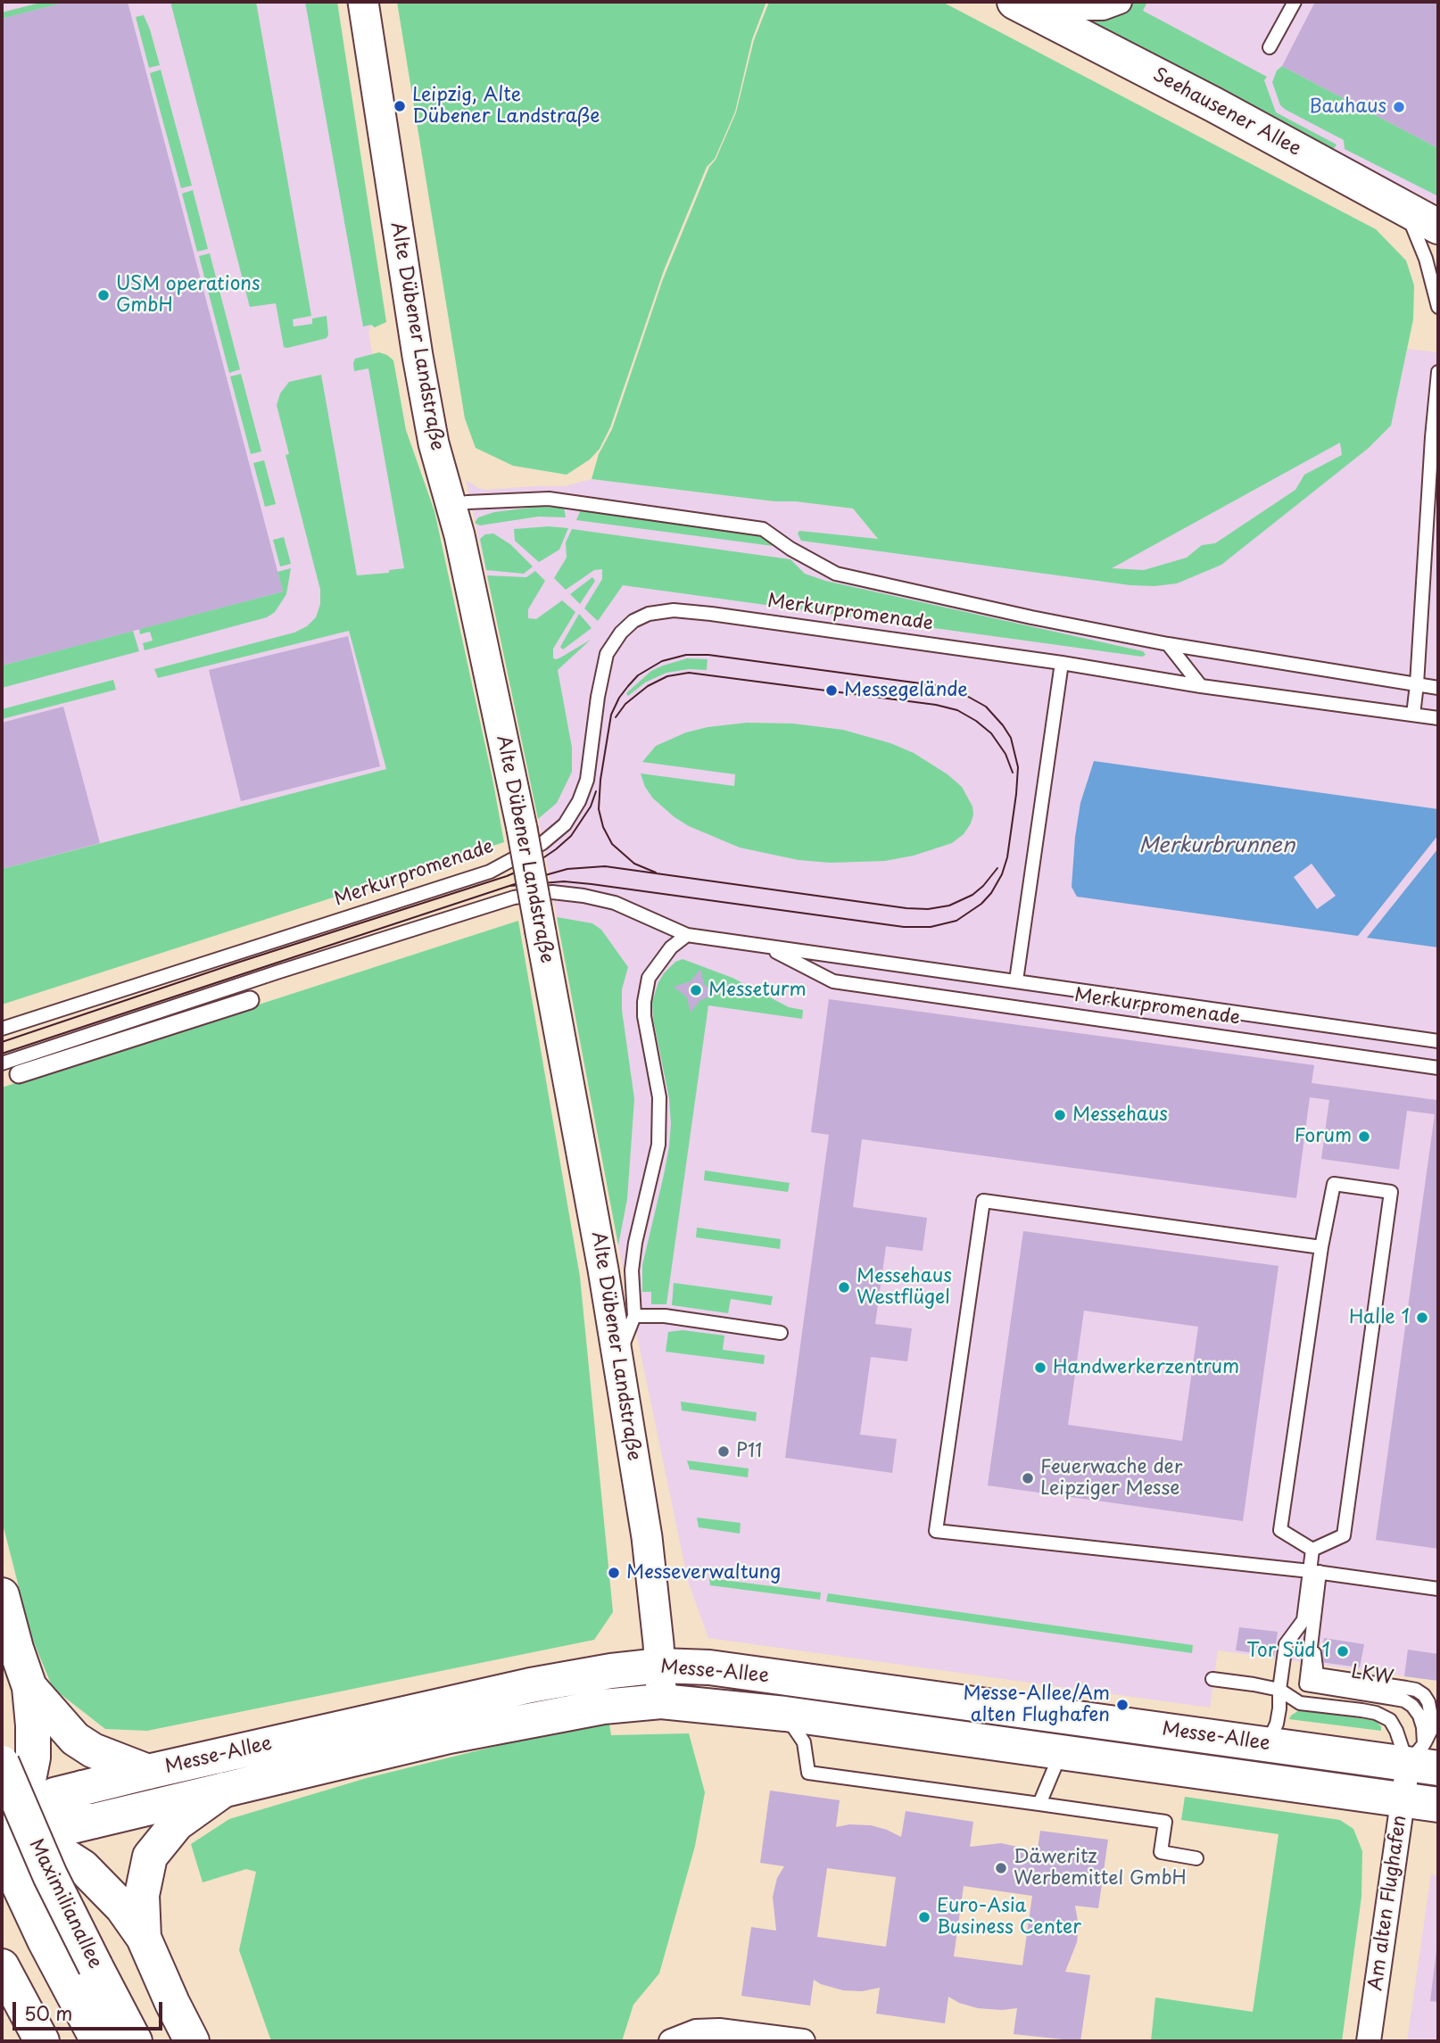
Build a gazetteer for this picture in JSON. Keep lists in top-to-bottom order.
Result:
{
  "streets": {
    "main road": ["Seehausener Allee", "Messe-Allee", "Maximilianallee"],
    "street": ["Alte Dübener Landstraße", "Am alten Flughafen"],
    "lane": ["Merkurpromenade", "LKW"]
  },
  "crossings": [
    ["Alte Dübener Landstraße", "Merkurpromenade"],
    ["Alte Dübener Landstraße", "Messe-Allee"],
    ["Messe-Allee", "LKW"],
    ["Messe-Allee", "Am alten Flughafen"],
    ["LKW", "Am alten Flughafen"]
  ],
  "water": ["Merkurbrunnen"],
  "places": [
    "Leipzig, Alte Dübener Landstraße",
    "Bauhaus",
    "USM operations GmbH",
    "Messegelände",
    "Messeturm",
    "Messehaus",
    "Forum",
    "Messehaus Westflügel",
    "Halle 1",
    "Handwerkerzentrum",
    "P11",
    "Feuerwache der Leipziger Messe",
    "Messeverwaltung",
    "Tor Süd 1",
    "Messe-Allee/Am alten Flughafen",
    "Däweritz Werbemittel GmbH",
    "Euro-Asia Business Center"
  ],
  "scale_bar": "50 m"
}
